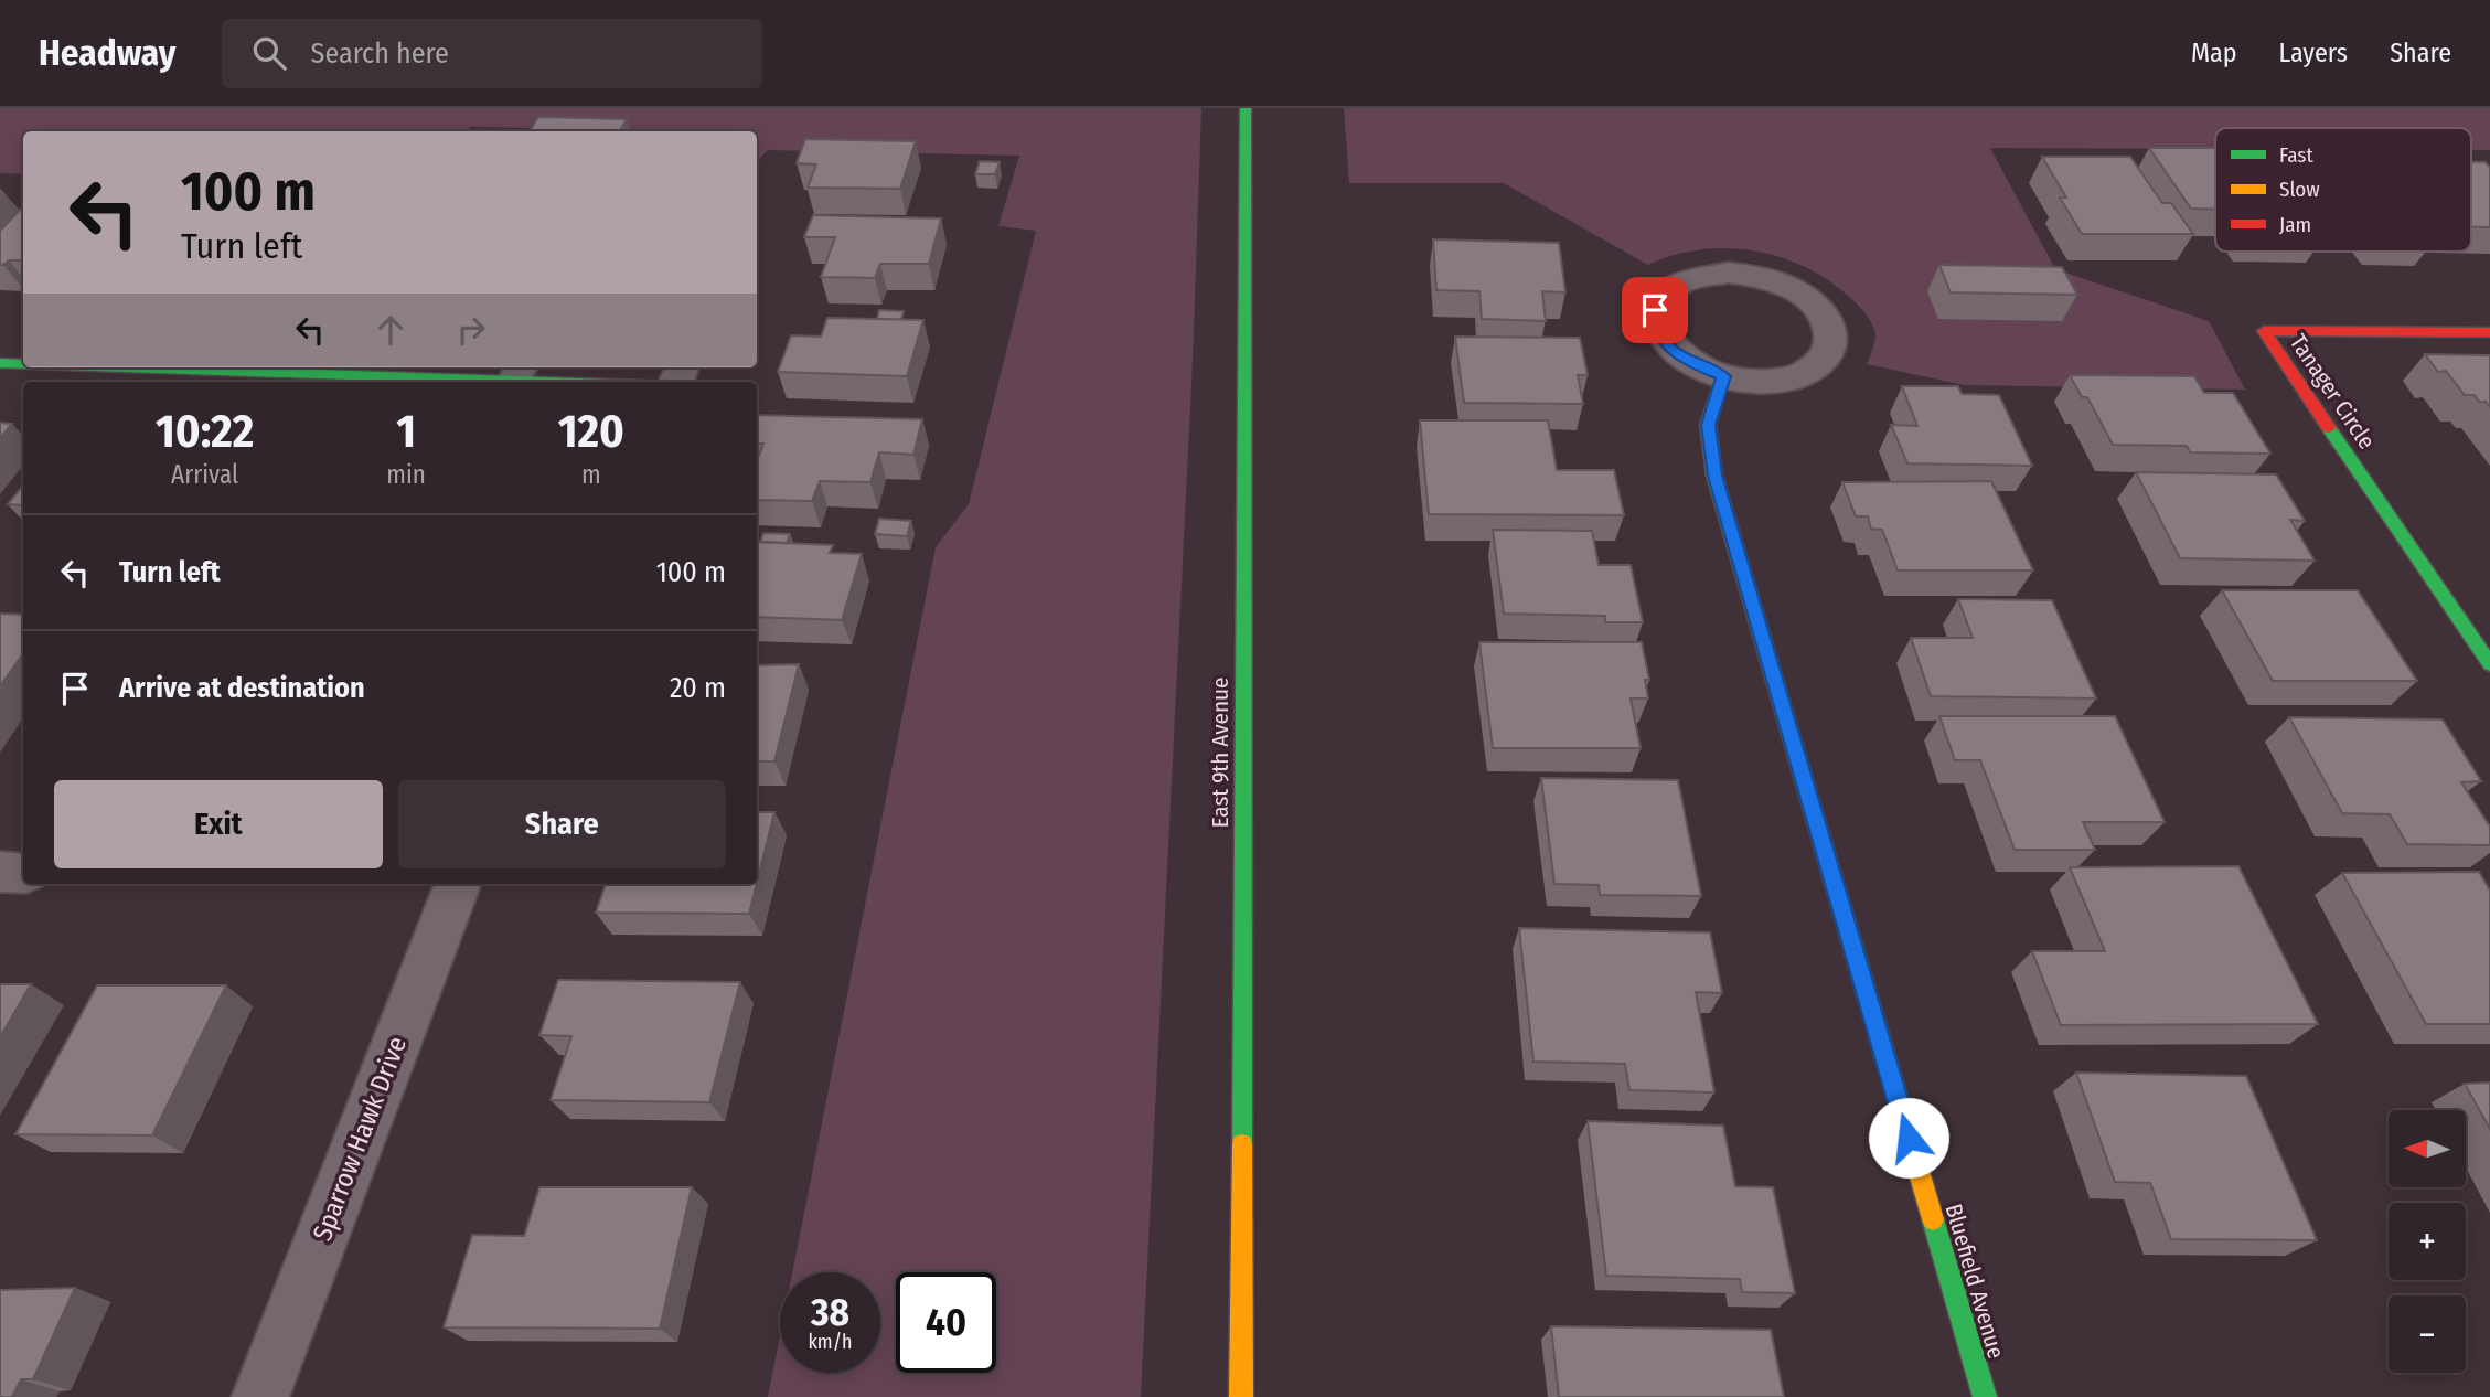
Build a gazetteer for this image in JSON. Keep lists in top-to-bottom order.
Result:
{
  "streets": {
    "street": [
      "Tanager Circle",
      "East 9th Avenue",
      "Sparrow Hawk Drive",
      "Bluefield Avenue"
    ]
  },
  "legend": ["Fast", "Slow", "Jam"],
  "north": "left",
  "page": {
    "header": "Headway",
    "search": "Search here",
    "nav": ["Map", "Layers", "Share"],
    "turn": ["100 m", "Turn left"],
    "eta": [
      "10:22",
      "Arrival",
      "1",
      "min",
      "120",
      "m"
    ],
    "list": [
      {
        "name": "Turn left",
        "value": "100 m"
      },
      {
        "name": "Arrive at destination",
        "value": "20 m"
      }
    ],
    "buttons": ["Exit", "Share"],
    "map_buttons": ["+", "−"],
    "speed": "38 km/h",
    "limit": "40"
  }
}
